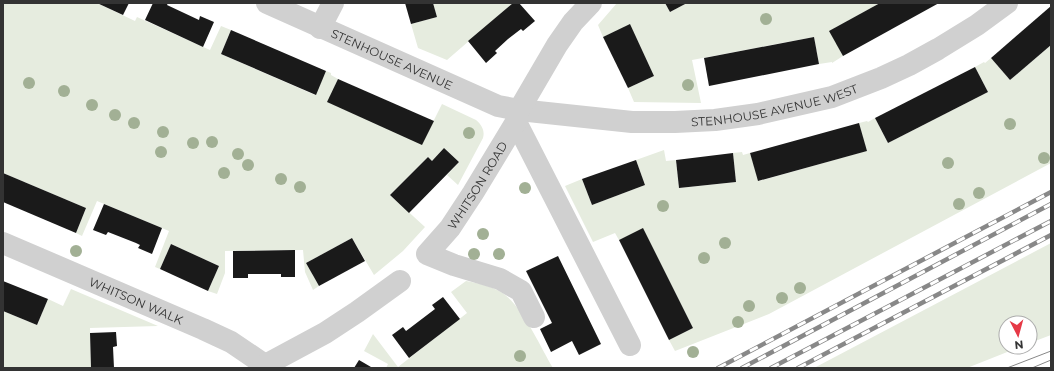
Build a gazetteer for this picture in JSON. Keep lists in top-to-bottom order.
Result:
{
  "streets": {
    "street": [
      "STENHOUSE AVENUE",
      "STENHOUSE AVENUE WEST",
      "WHITSON ROAD",
      "WHITSON WALK"
    ]
  },
  "crossings": [
    ["STENHOUSE AVENUE", "STENHOUSE AVENUE WEST"],
    ["STENHOUSE AVENUE", "WHITSON ROAD"],
    ["STENHOUSE AVENUE WEST", "WHITSON ROAD"]
  ],
  "north": "bottom"
}
